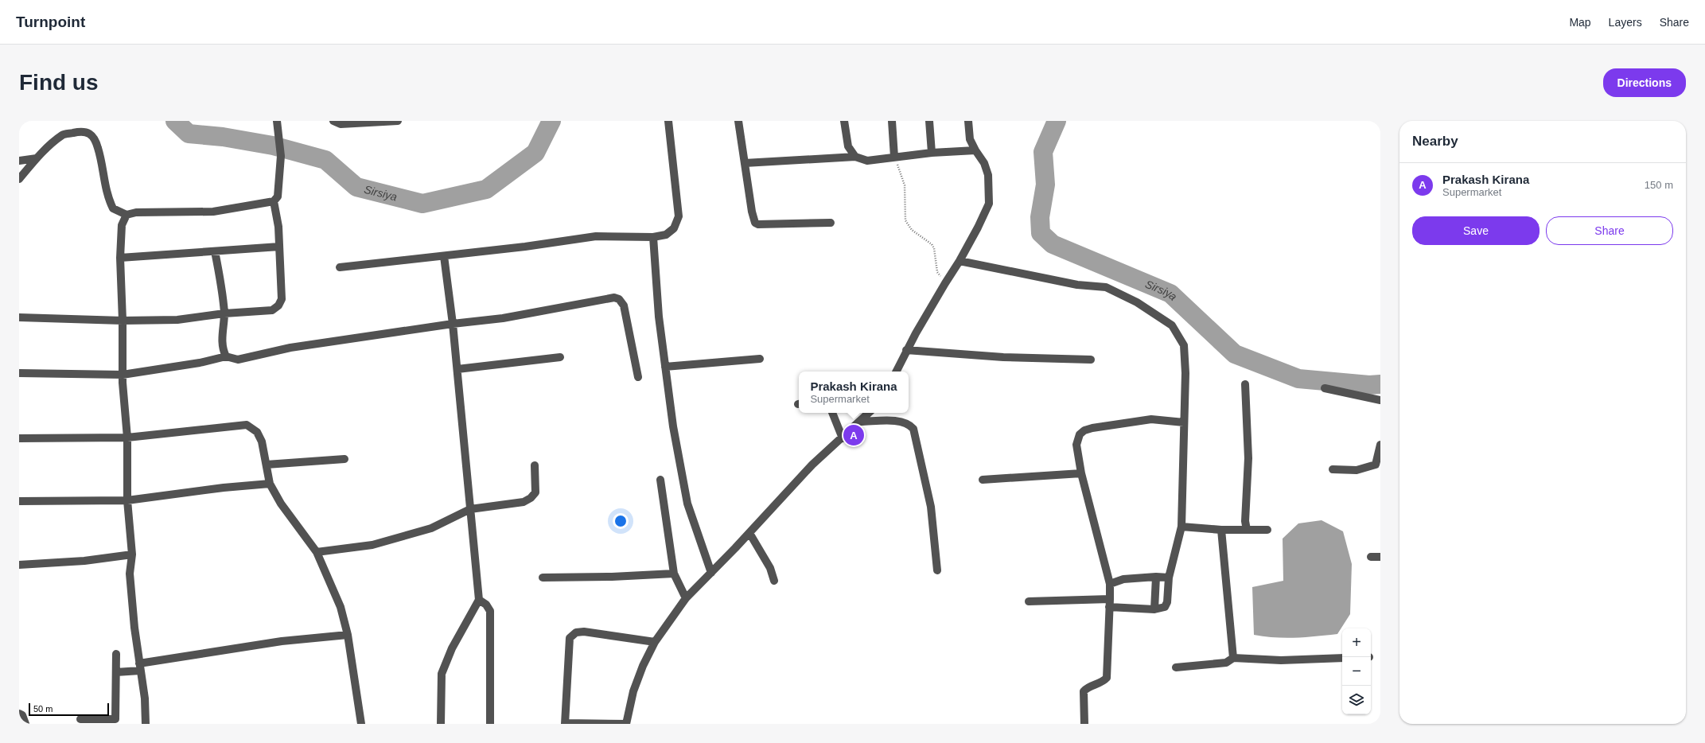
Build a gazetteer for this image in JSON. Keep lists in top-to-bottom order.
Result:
{
  "water": ["Sirsiya"],
  "scale_bar": "50 m",
  "page": {
    "header": "Turnpoint",
    "nav": ["Map", "Layers", "Share"],
    "buttons": [
      "Directions",
      ["Save", "Share"]
    ],
    "title": "Find us",
    "heading": "Nearby",
    "list": [
      {
        "mark": "A",
        "name": "Prakash Kirana",
        "note": "Supermarket",
        "value": "150 m"
      }
    ],
    "popup": ["Prakash Kirana", "Supermarket"],
    "pins": "A",
    "map_buttons": ["+", "−"],
    "scale": "50 m"
  }
}
